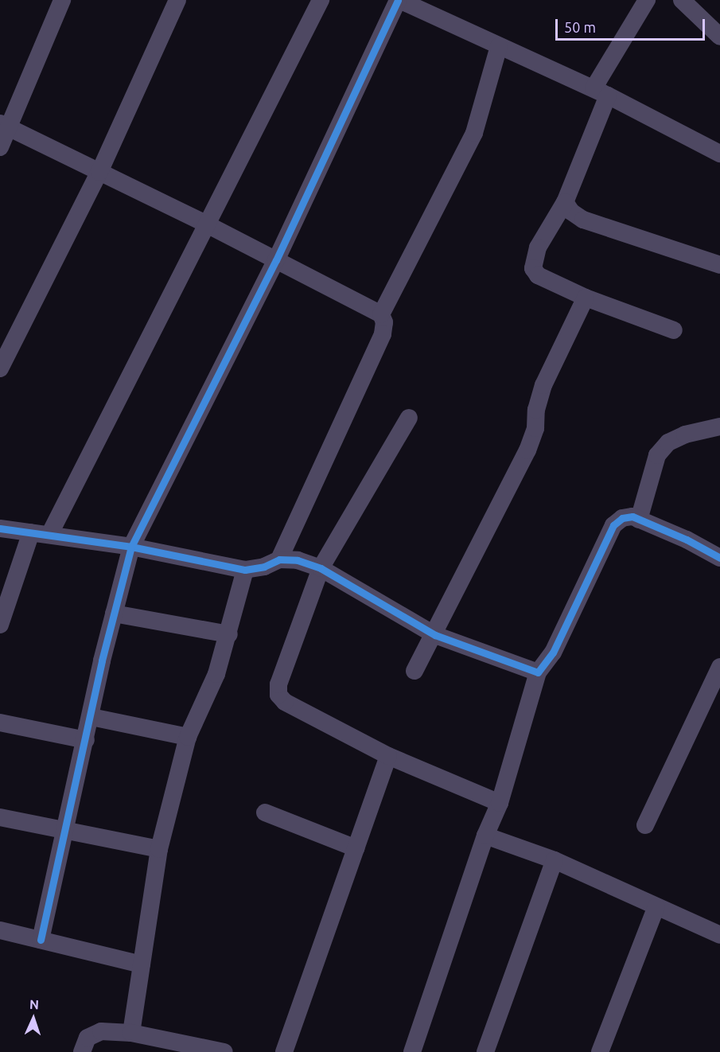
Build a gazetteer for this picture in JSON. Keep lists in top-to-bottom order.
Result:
{
  "scale_bar": "50 m",
  "north": "top"
}
